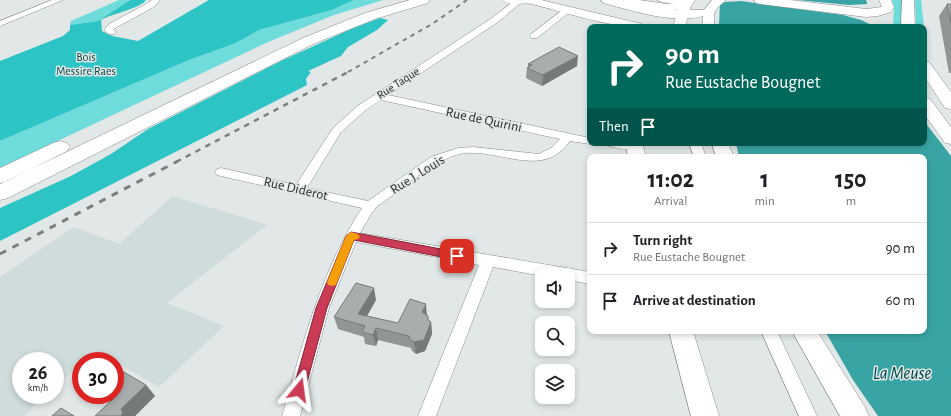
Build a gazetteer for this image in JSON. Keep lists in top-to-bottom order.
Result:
{
  "streets": {
    "street": [
      "Rue Taque",
      "Rue de Quirini",
      "Rue J. Louis",
      "Rue Diderot"
    ]
  },
  "crossings": [
    ["Rue Taque", "Rue de Quirini"],
    ["Rue Taque", "Rue Diderot"],
    ["Rue de Quirini", "Rue J. Louis"],
    ["Rue J. Louis", "Rue Diderot"]
  ],
  "water": ["La Meuse"],
  "parks": ["Bois Messire Raes"],
  "page": {
    "turn": ["90 m", "Rue Eustache Bougnet"],
    "then": "Then",
    "eta": [
      "11:02",
      "Arrival",
      "1",
      "min",
      "150",
      "m"
    ],
    "list": [
      {
        "name": "Turn right",
        "note": "Rue Eustache Bougnet",
        "value": "90 m"
      },
      {
        "name": "Arrive at destination",
        "value": "60 m"
      }
    ],
    "speed": "26 km/h",
    "limit": "30"
  }
}
